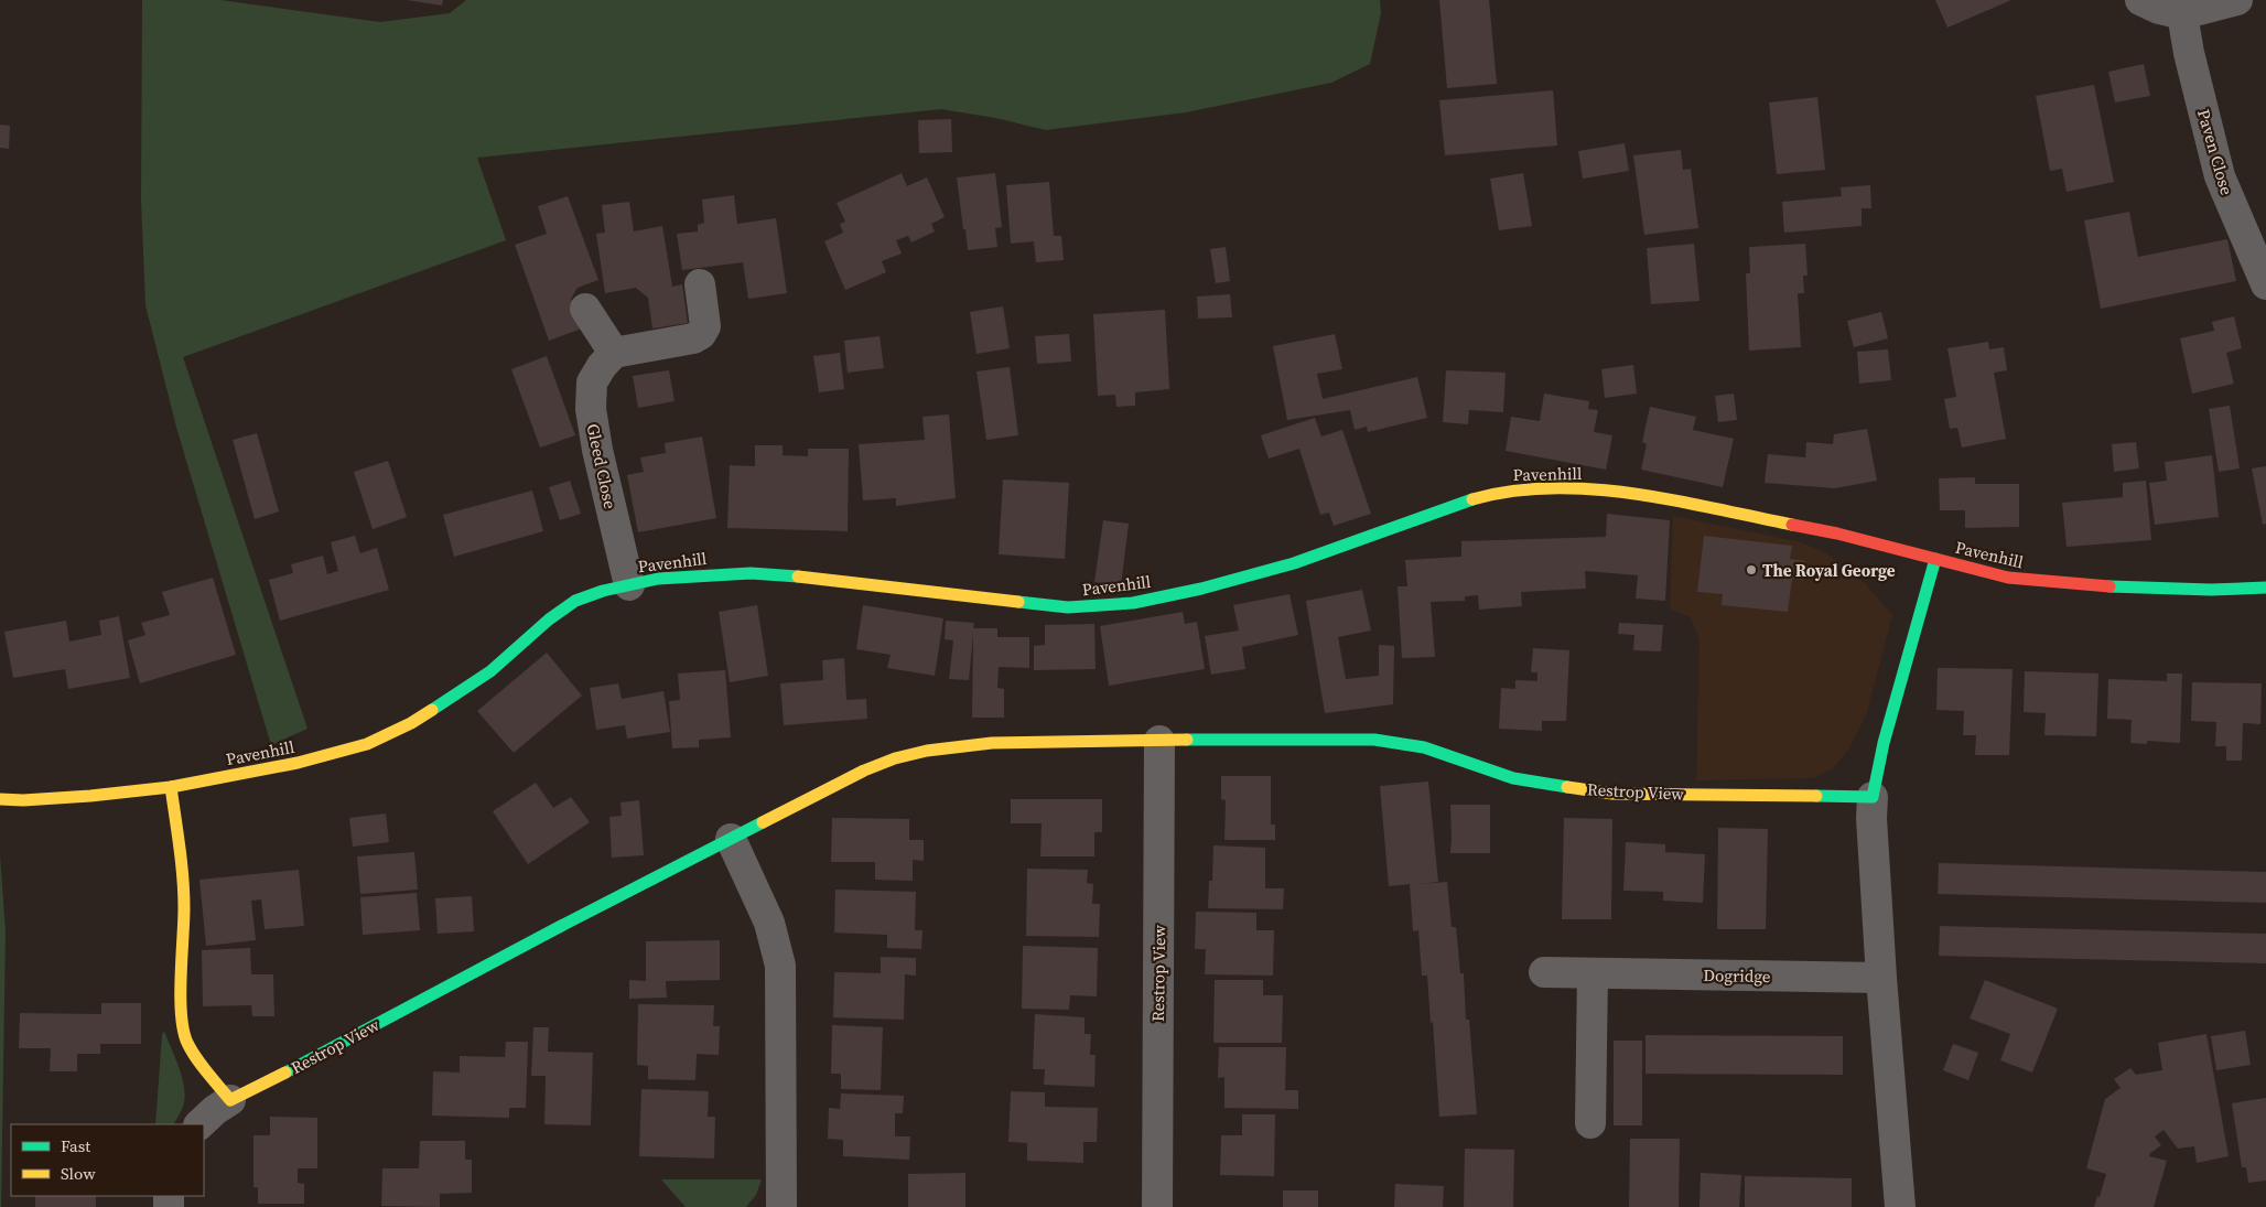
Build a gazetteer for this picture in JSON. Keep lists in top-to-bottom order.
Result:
{
  "streets": {
    "street": [
      "Paven Close",
      "Gleed Close",
      "Pavenhill",
      "Restrop View",
      "Dogridge"
    ]
  },
  "crossings": [
    ["Gleed Close", "Pavenhill"]
  ],
  "places": ["The Royal George"],
  "legend": ["Fast", "Slow"]
}
